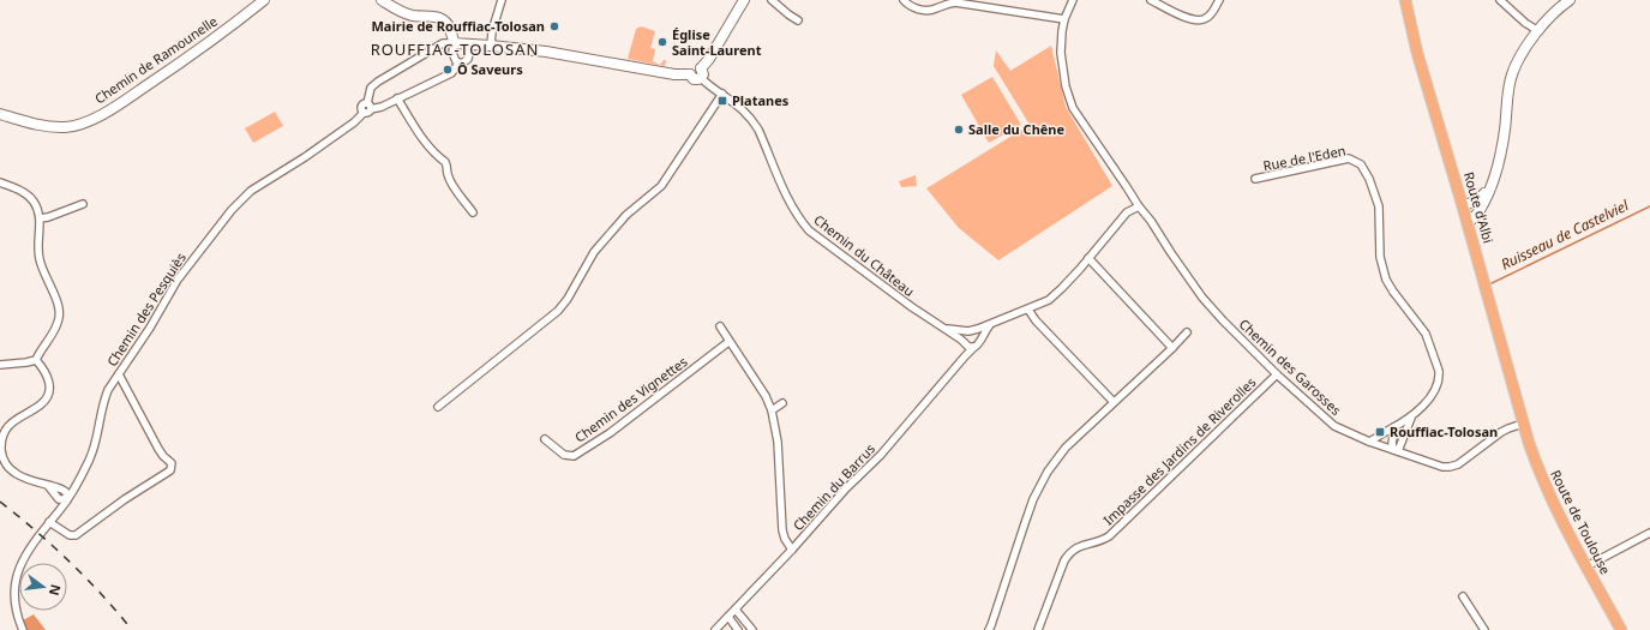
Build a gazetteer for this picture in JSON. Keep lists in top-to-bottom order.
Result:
{
  "streets": {
    "main road": ["Route d'Albi", "Route de Toulouse"],
    "street": [
      "Chemin de Ramounelle",
      "Rue de l'Eden",
      "Chemin du Château",
      "Chemin des Pesquiès",
      "Chemin des Garosses",
      "Chemin des Vignettes",
      "Impasse des Jardins de Riverolles",
      "Chemin du Barrus"
    ]
  },
  "crossings": [
    ["Rue de l'Eden", "Chemin des Garosses"],
    ["Route d'Albi", "Chemin des Garosses"],
    ["Route d'Albi", "Route de Toulouse"],
    ["Chemin du Château", "Chemin des Garosses"],
    ["Chemin du Château", "Chemin du Barrus"],
    ["Chemin des Garosses", "Impasse des Jardins de Riverolles"],
    ["Chemin des Garosses", "Route de Toulouse"]
  ],
  "districts": ["ROUFFIAC-TOLOSAN"],
  "water": ["Ruisseau de Castelviel"],
  "places": {
    "other": [
      "Mairie de Rouffiac-Tolosan",
      "Église Saint-Laurent",
      "Ô Saveurs",
      "Salle du Chêne"
    ],
    "transit": ["Platanes", "Rouffiac-Tolosan"]
  },
  "north": "right"
}
